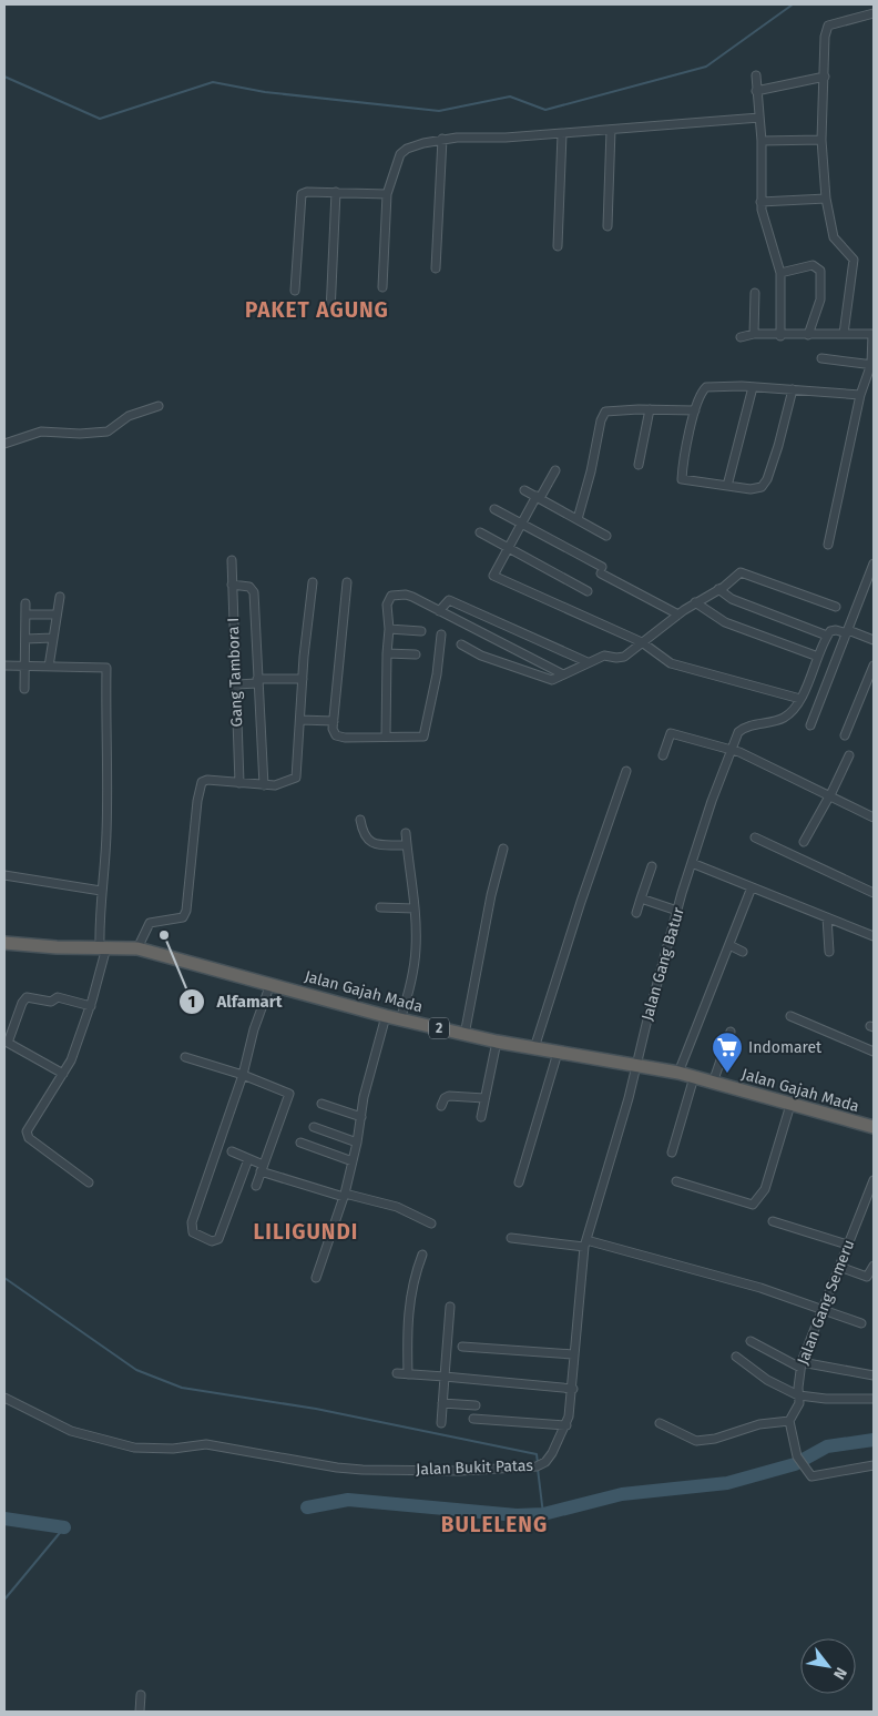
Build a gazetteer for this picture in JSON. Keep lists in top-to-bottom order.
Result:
{
  "streets": {
    "highway": ["Jalan Gajah Mada", "2"],
    "street": [
      "Gang Tambora I",
      "Jalan Gang Batur",
      "Jalan Gang Semeru",
      "Jalan Bukit Patas"
    ]
  },
  "crossings": [
    ["Jalan Gang Batur", "Jalan Gajah Mada"],
    ["Jalan Gang Batur", "Jalan Bukit Patas"],
    ["Jalan Gajah Mada", "Jalan Bukit Patas"]
  ],
  "districts": ["PAKET AGUNG", "LILIGUNDI", "BULELENG"],
  "places": {
    "other": ["Alfamart"],
    "supermarket": ["Indomaret"]
  },
  "north": "bottom right"
}
